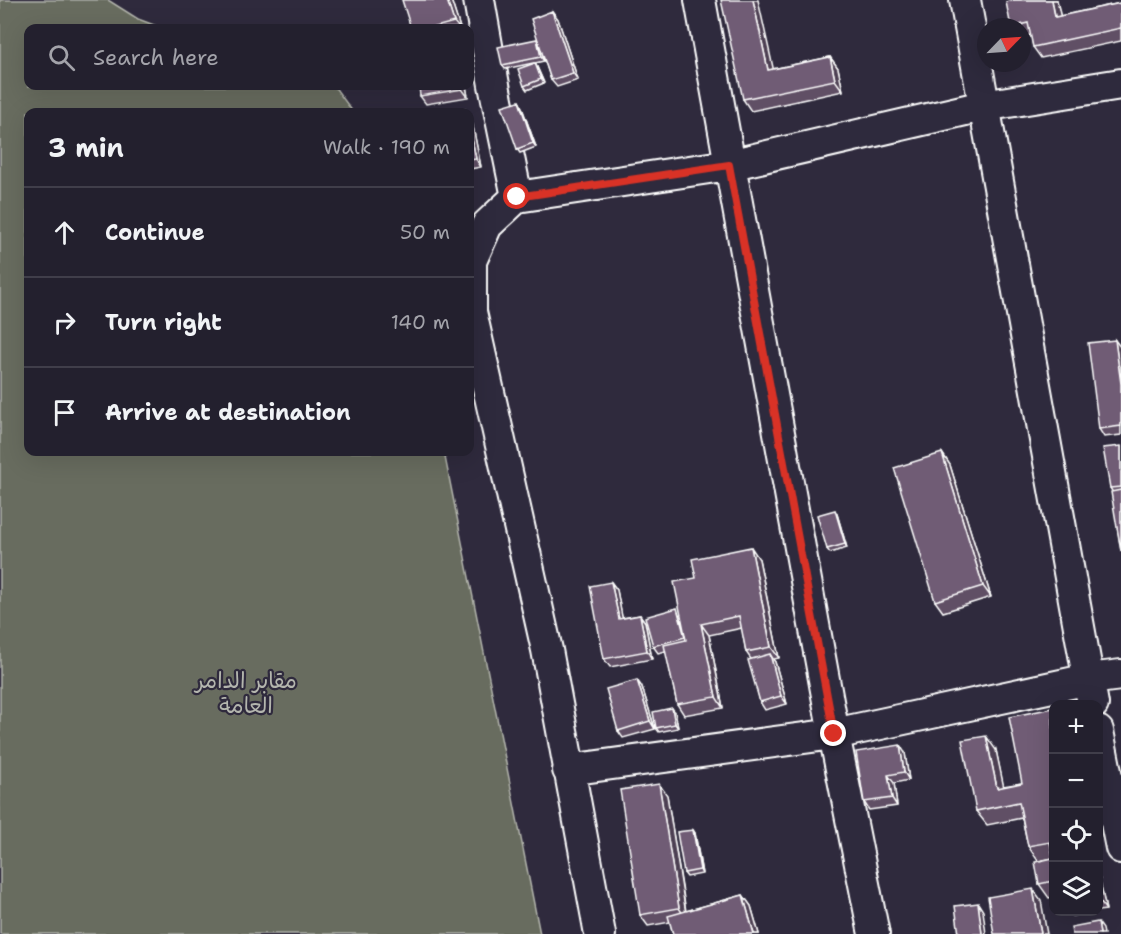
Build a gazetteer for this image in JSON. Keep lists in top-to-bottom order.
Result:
{
  "parks": ["مقابر الدامر العامة"],
  "north": "top right",
  "page": {
    "search": "Search here",
    "heading": ["3 min", "Walk · 190 m"],
    "list": [
      ["Continue", "50 m"],
      ["Turn right", "140 m"],
      "Arrive at destination"
    ],
    "map_buttons": ["+", "−"]
  }
}
